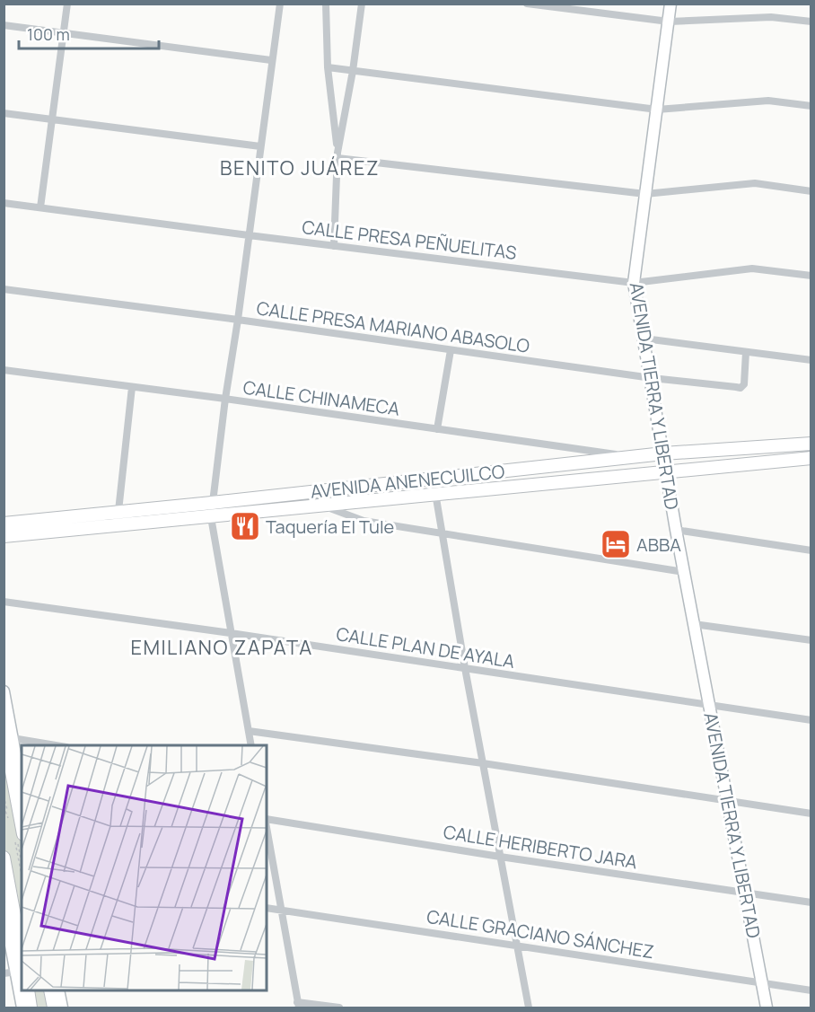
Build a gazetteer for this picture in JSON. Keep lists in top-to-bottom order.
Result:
{
  "streets": {
    "main road": ["AVENIDA ANENECUILCO"],
    "street": [
      "CALLE PRESA PEÑUELITAS",
      "CALLE PRESA MARIANO ABASOLO",
      "AVENIDA TIERRA Y LIBERTAD",
      "CALLE CHINAMECA",
      "CALLE PLAN DE AYALA",
      "CALLE HERIBERTO JARA",
      "CALLE GRACIANO SÁNCHEZ"
    ]
  },
  "crossings": [
    ["CALLE PRESA PEÑUELITAS", "AVENIDA TIERRA Y LIBERTAD"],
    ["CALLE PRESA MARIANO ABASOLO", "AVENIDA TIERRA Y LIBERTAD"],
    ["AVENIDA TIERRA Y LIBERTAD", "AVENIDA ANENECUILCO"],
    ["AVENIDA TIERRA Y LIBERTAD", "CALLE PLAN DE AYALA"],
    ["AVENIDA TIERRA Y LIBERTAD", "CALLE HERIBERTO JARA"],
    ["AVENIDA TIERRA Y LIBERTAD", "CALLE GRACIANO SÁNCHEZ"],
    ["CALLE CHINAMECA", "AVENIDA ANENECUILCO"]
  ],
  "districts": ["BENITO JUÁREZ", "EMILIANO ZAPATA"],
  "places": {
    "restaurant": ["Taquería El Tule"],
    "hotel": ["ABBA"]
  },
  "scale_bar": "100 m"
}
